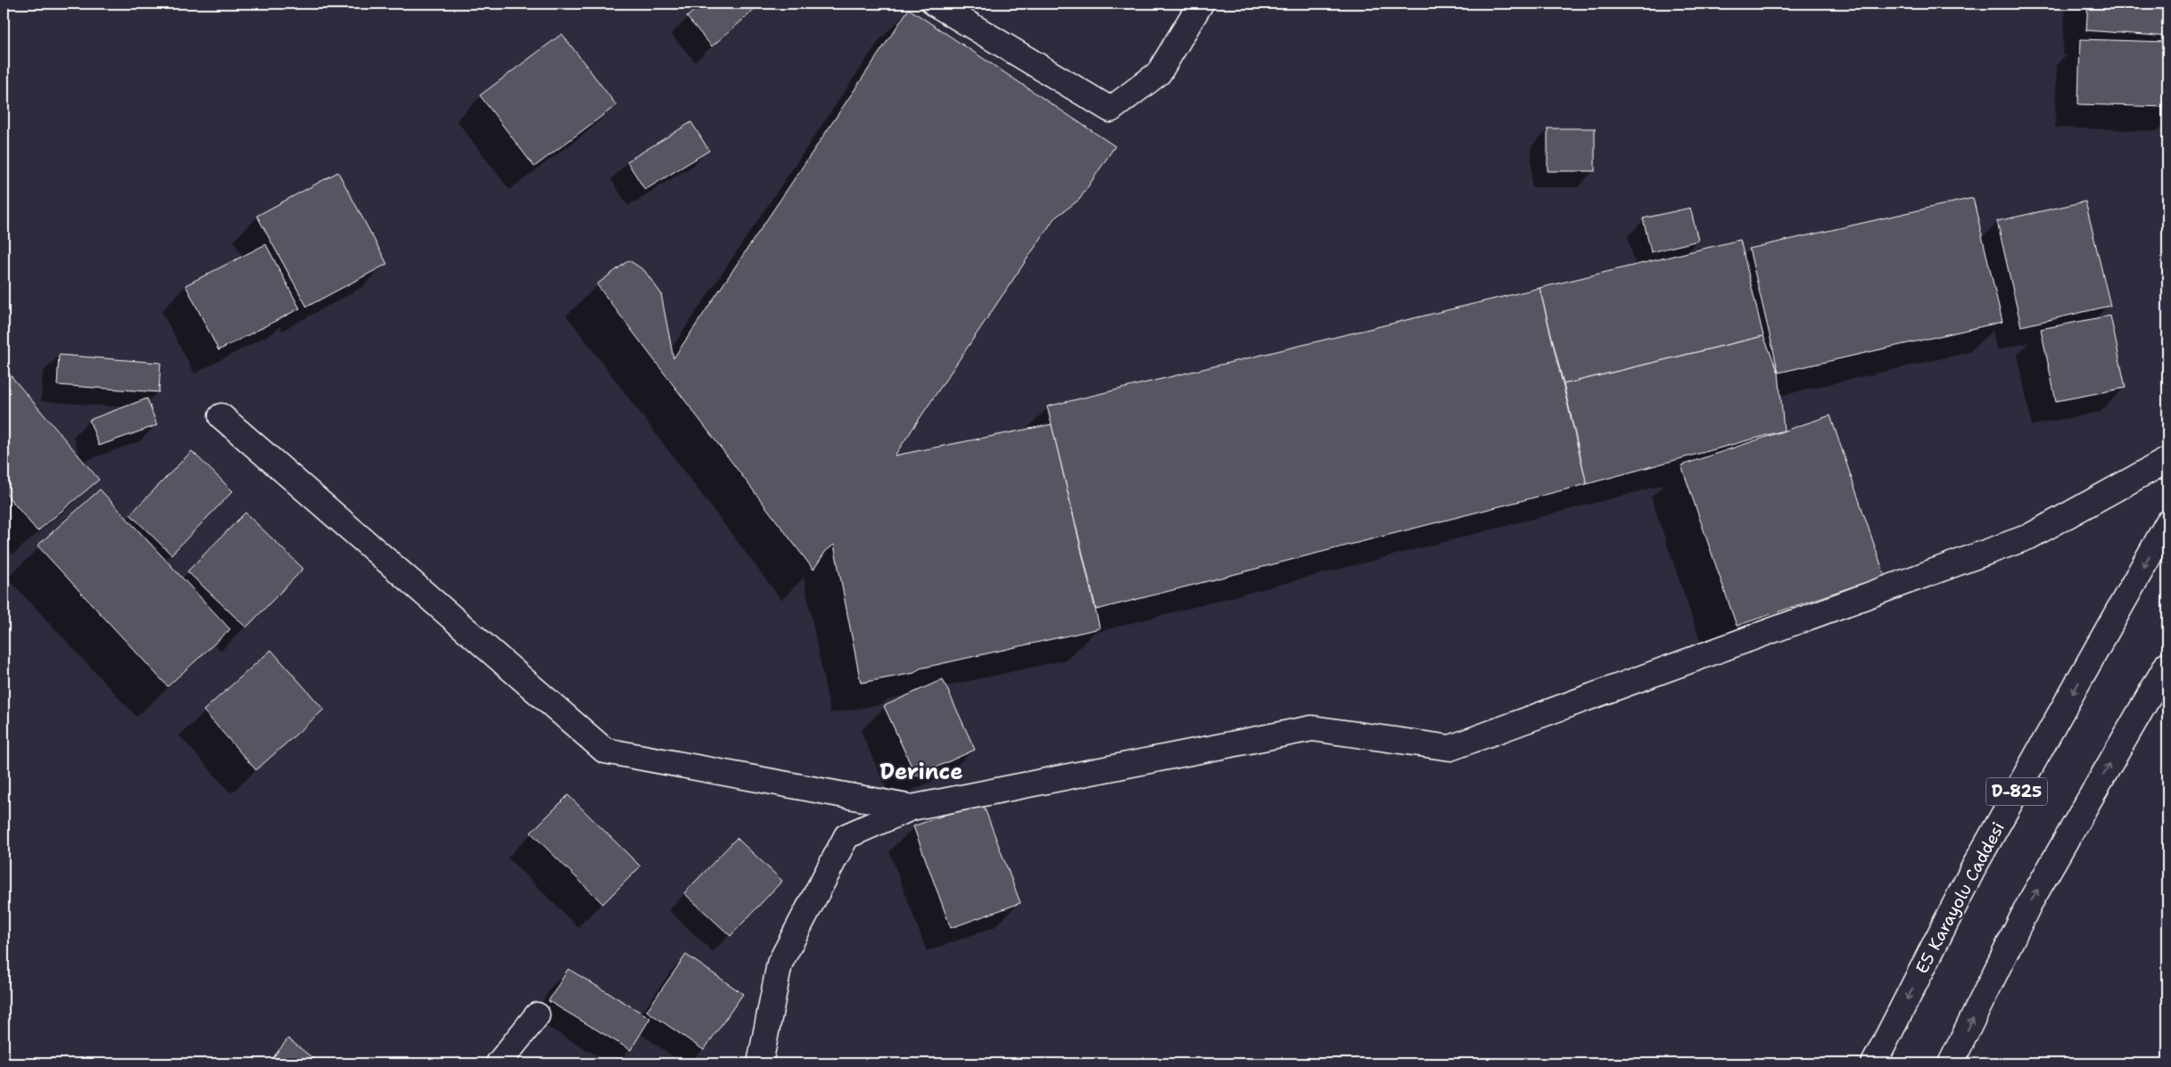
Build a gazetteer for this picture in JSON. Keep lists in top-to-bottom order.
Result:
{
  "streets": {
    "main road": ["D-825", "E5 Karayolu Caddesi"]
  },
  "districts": ["Derince"]
}
